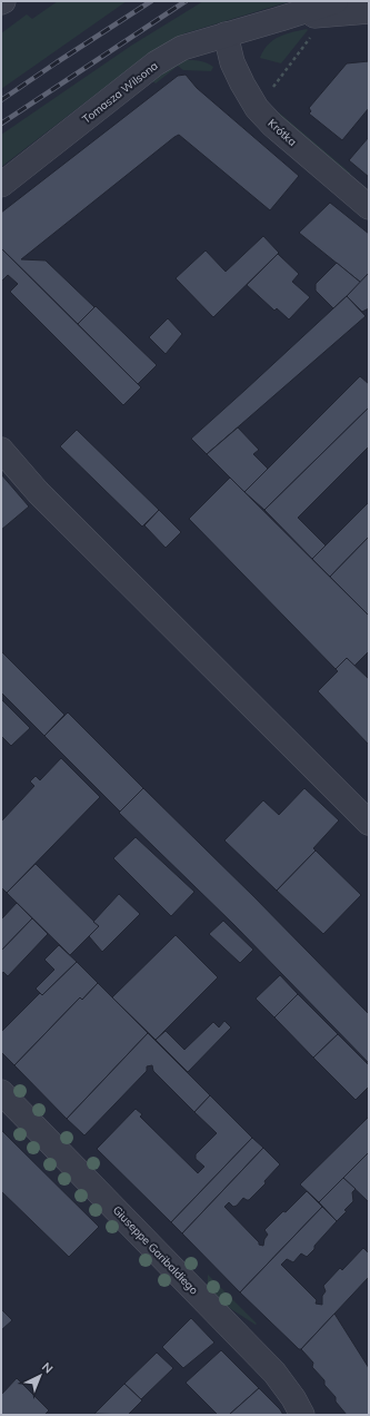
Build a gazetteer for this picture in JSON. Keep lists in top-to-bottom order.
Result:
{
  "streets": {
    "street": ["Tomasza Wilsona", "Krótka", "Giuseppe Garibaldiego"]
  },
  "crossings": [
    ["Tomasza Wilsona", "Krótka"]
  ],
  "north": "top right"
}
